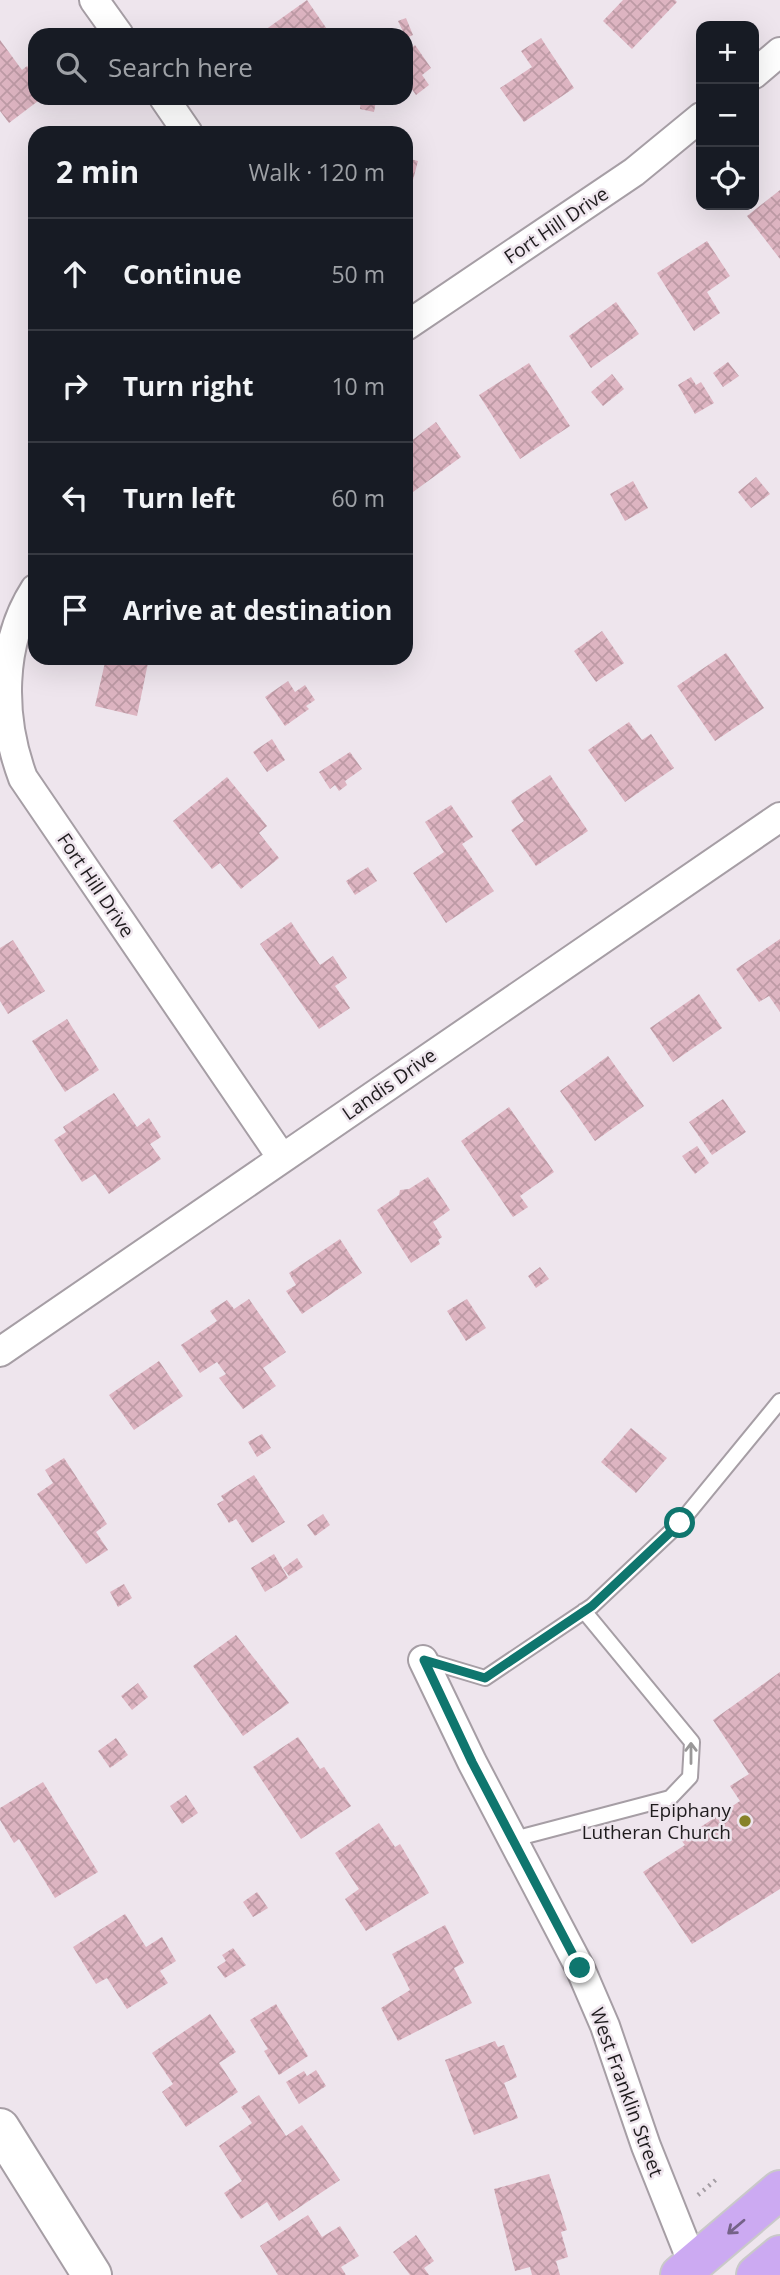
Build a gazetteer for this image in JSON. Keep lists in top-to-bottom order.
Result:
{
  "streets": {
    "street": ["Fort Hill Drive", "Landis Drive", "West Franklin Street"]
  },
  "crossings": [
    ["Fort Hill Drive", "Landis Drive"]
  ],
  "places": ["Epiphany Lutheran Church"],
  "page": {
    "map_buttons": ["+", "−"],
    "search": "Search here",
    "heading": ["2 min", "Walk · 120 m"],
    "list": [
      ["Continue", "50 m"],
      ["Turn right", "10 m"],
      ["Turn left", "60 m"],
      "Arrive at destination"
    ]
  }
}
